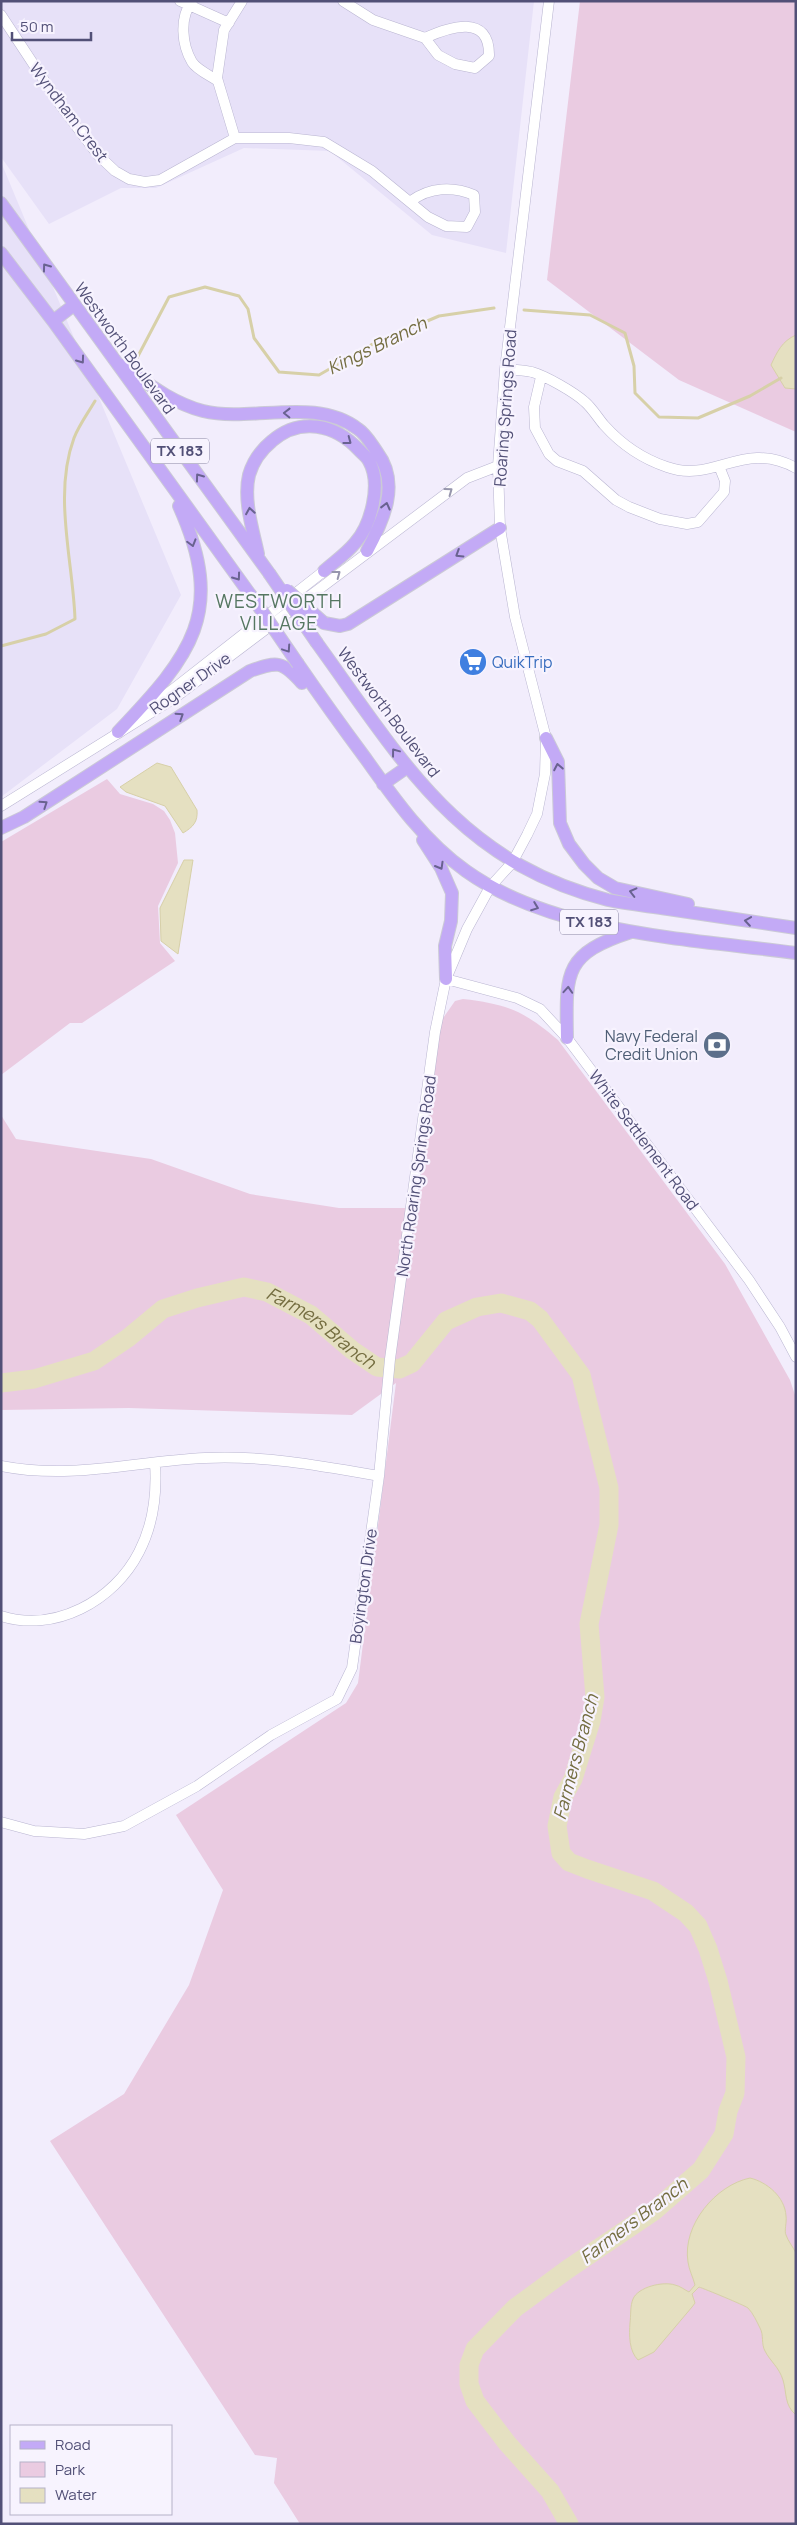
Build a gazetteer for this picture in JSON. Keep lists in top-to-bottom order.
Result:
{
  "streets": {
    "main road": ["Westworth Boulevard", "TX 183"],
    "street": [
      "Wyndham Crest",
      "Roaring Springs Road",
      "Rogner Drive",
      "White Settlement Road",
      "North Roaring Springs Road",
      "Boyington Drive"
    ]
  },
  "crossings": [
    ["Westworth Boulevard", "Roaring Springs Road"],
    ["Roaring Springs Road", "TX 183"],
    ["Roaring Springs Road", "Rogner Drive"],
    ["Roaring Springs Road", "North Roaring Springs Road"],
    ["TX 183", "North Roaring Springs Road"],
    ["White Settlement Road", "North Roaring Springs Road"],
    ["North Roaring Springs Road", "Boyington Drive"]
  ],
  "districts": ["WESTWORTH VILLAGE"],
  "water": ["Kings Branch", "Farmers Branch"],
  "places": {
    "supermarket": ["QuikTrip"],
    "bank": ["Navy Federal Credit Union"]
  },
  "legend": ["Road", "Park", "Water"],
  "scale_bar": "50 m"
}
